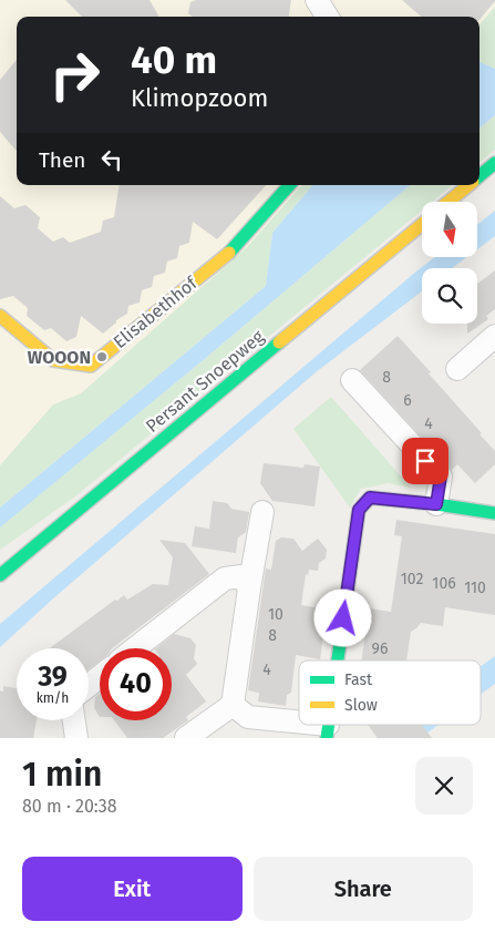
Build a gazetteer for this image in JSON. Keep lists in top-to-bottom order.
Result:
{
  "streets": {
    "street": ["Elisabethhof", "Persant Snoepweg"]
  },
  "places": ["WOOON"],
  "house_numbers": [
    "8",
    "6",
    "4",
    "102",
    "106",
    "110",
    "10",
    "8",
    "96",
    "4"
  ],
  "legend": ["Fast", "Slow"],
  "north": "bottom",
  "page": {
    "turn": ["40 m", "Klimopzoom"],
    "then": "Then",
    "speed": "39 km/h",
    "limit": "40",
    "heading": ["1 min", "80 m · 20:38"],
    "buttons": ["Exit", "Share"]
  }
}
